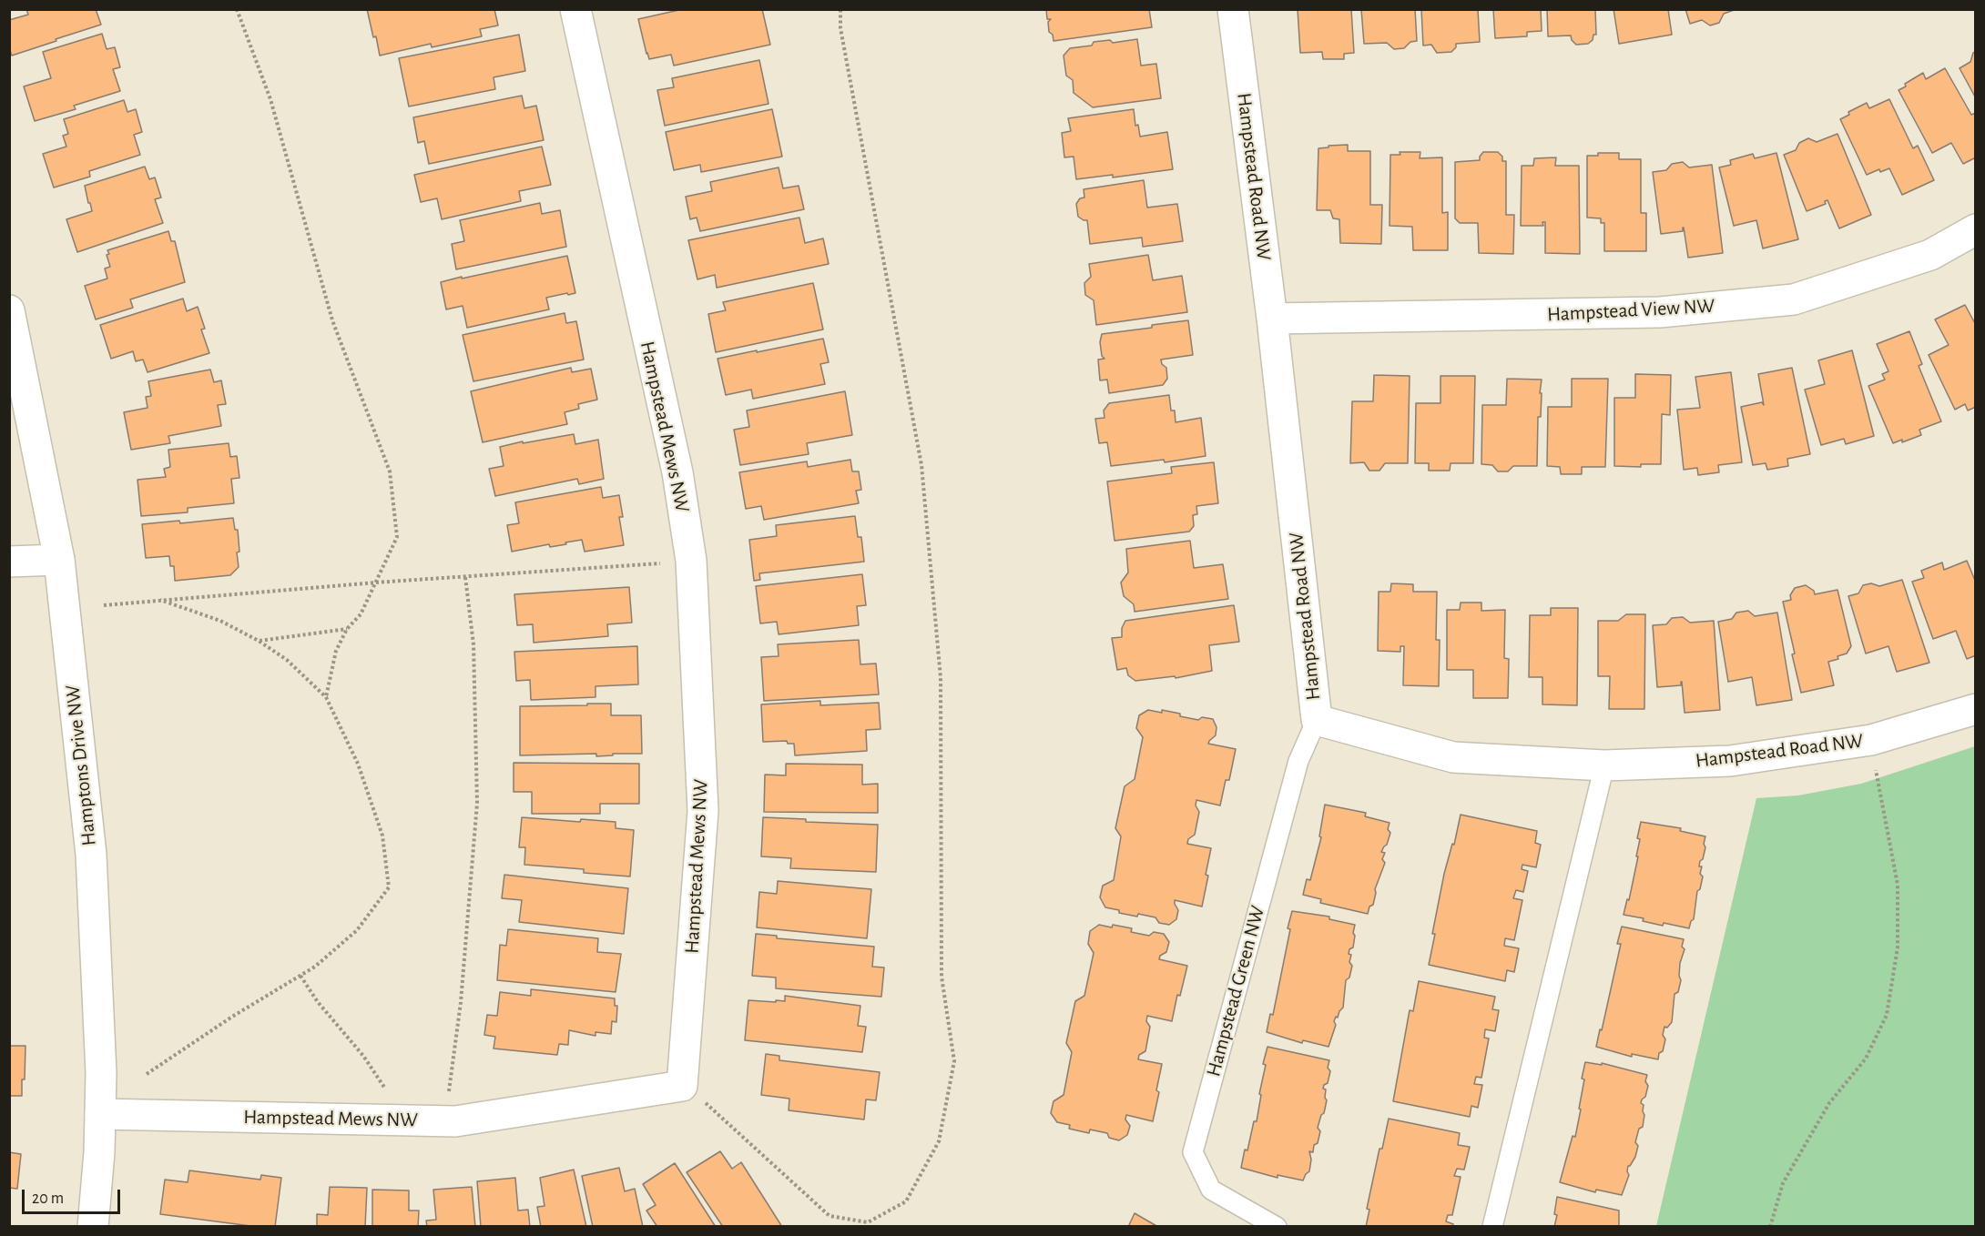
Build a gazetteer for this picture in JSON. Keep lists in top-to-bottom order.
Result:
{
  "streets": {
    "street": [
      "Hampstead Road NW",
      "Hampstead View NW",
      "Hampstead Mews NW",
      "Hamptons Drive NW"
    ],
    "lane": ["Hampstead Green NW"]
  },
  "crossings": [
    ["Hampstead Road NW", "Hampstead View NW"],
    ["Hampstead Road NW", "Hampstead Green NW"],
    ["Hampstead Mews NW", "Hamptons Drive NW"]
  ],
  "scale_bar": "20 m"
}
